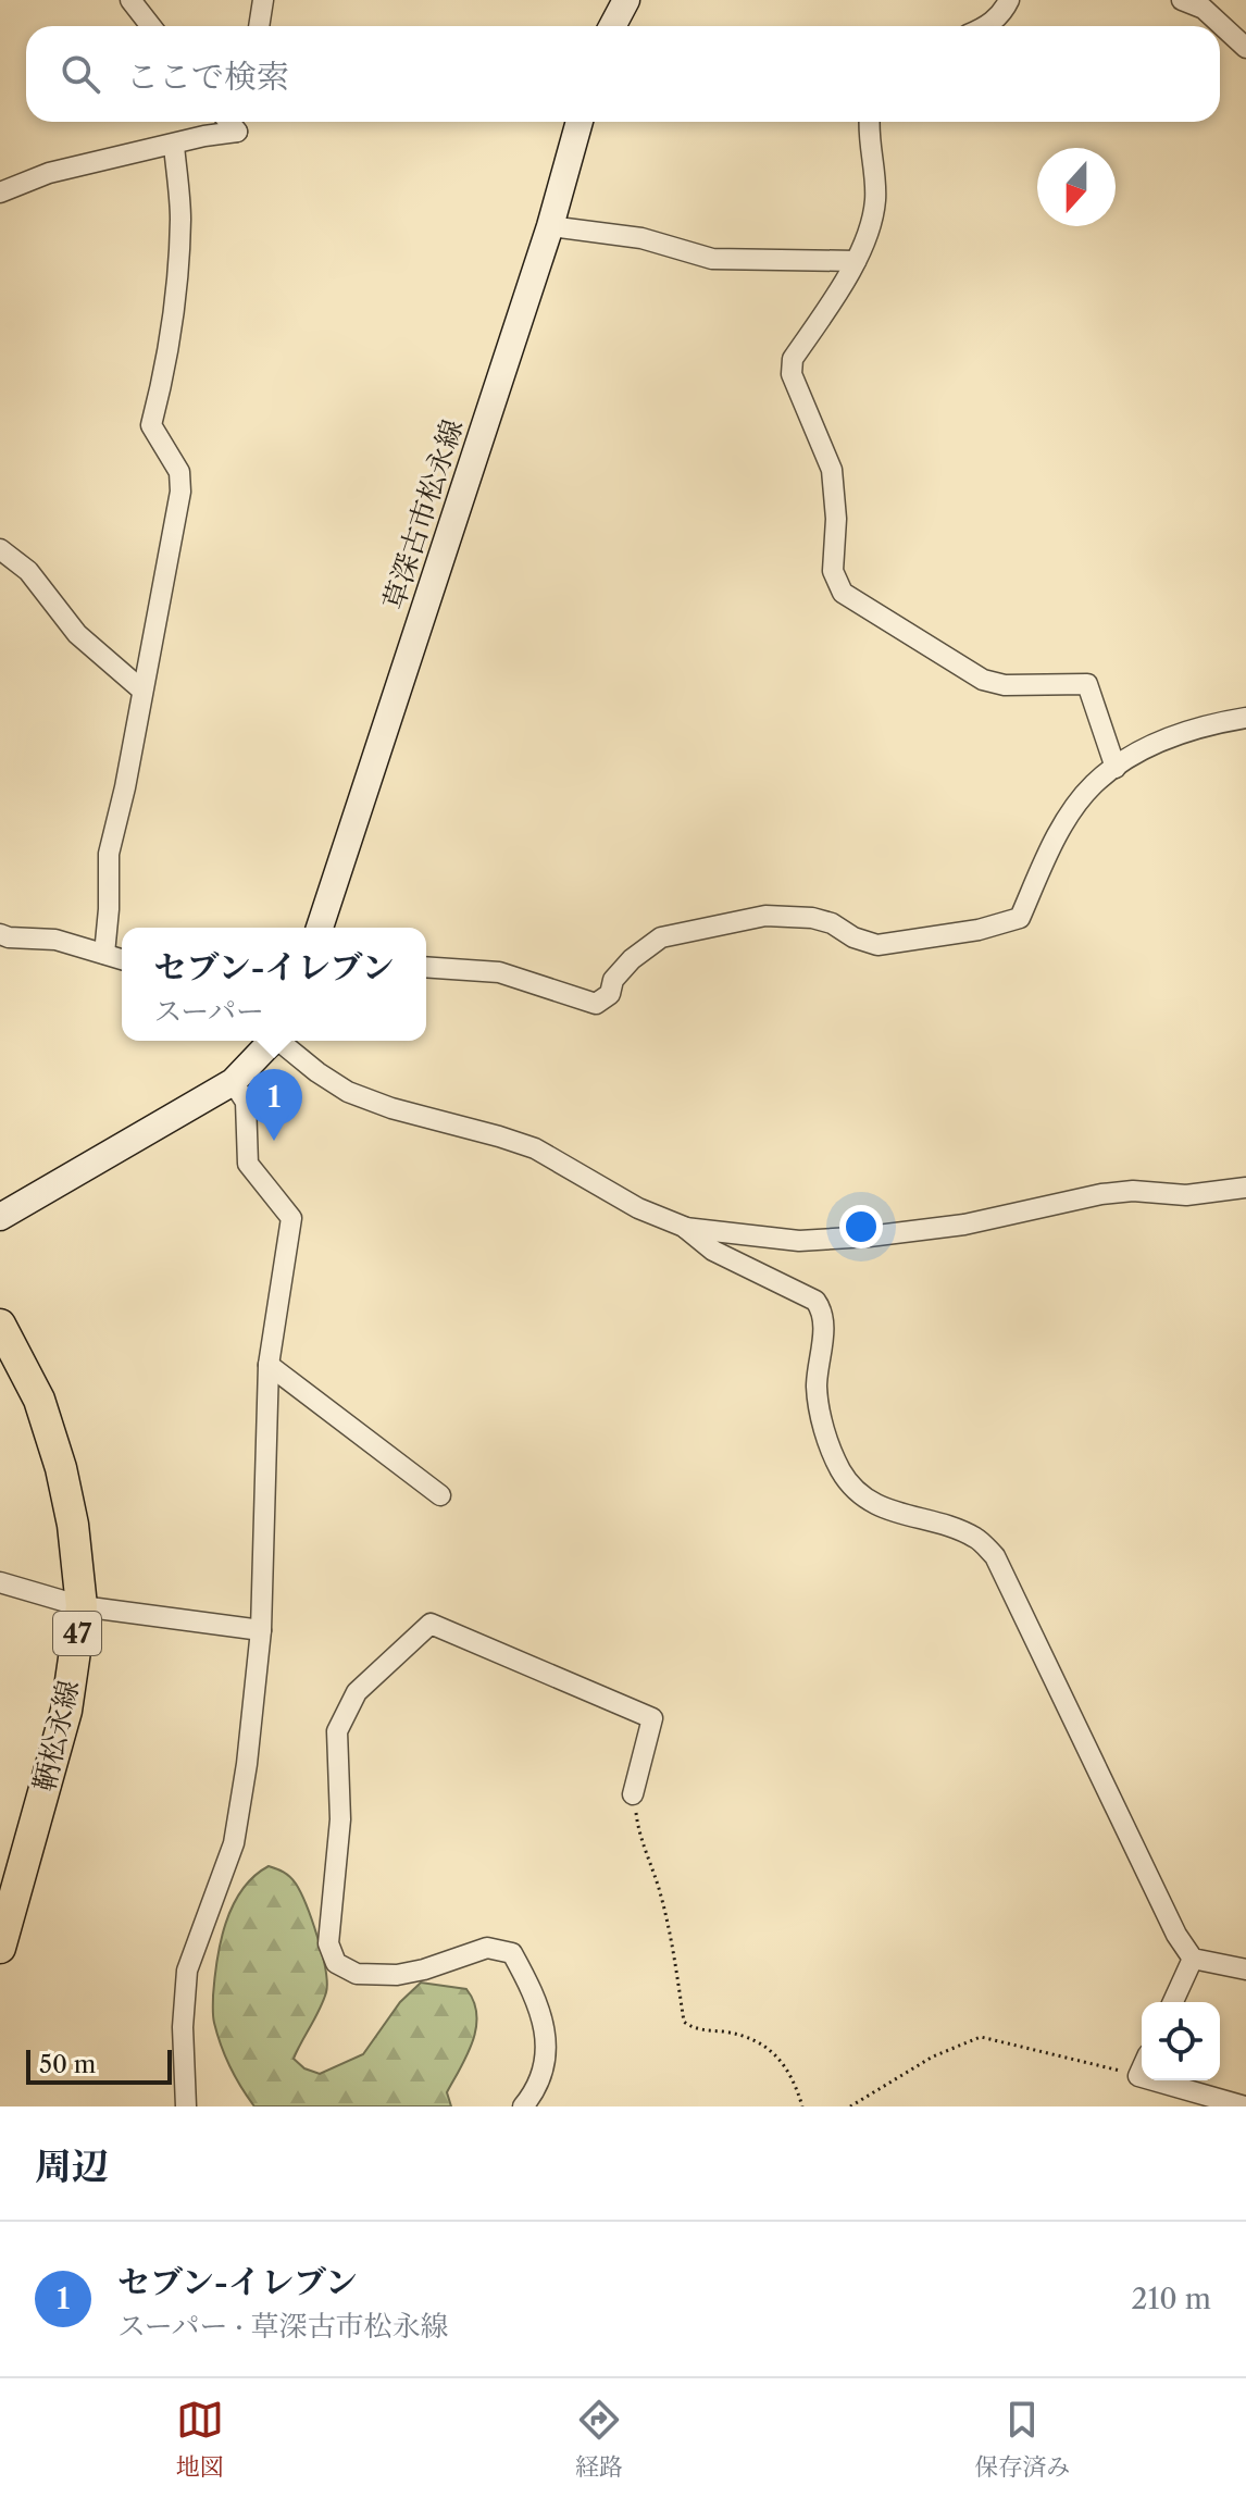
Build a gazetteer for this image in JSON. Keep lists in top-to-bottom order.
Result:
{
  "streets": {
    "main road": ["草深古市松永線", "47", "鞆松永線"]
  },
  "scale_bar": "50 m",
  "north": "bottom",
  "page": {
    "search": "ここで検索",
    "popup": ["セブン-イレブン", "スーパー"],
    "pins": "1",
    "scale": "50 m",
    "heading": "周辺",
    "list": [
      {
        "mark": "1",
        "name": "セブン-イレブン",
        "note": "スーパー · 草深古市松永線",
        "value": "210 m"
      }
    ],
    "nav": ["地図", "経路", "保存済み"]
  }
}
